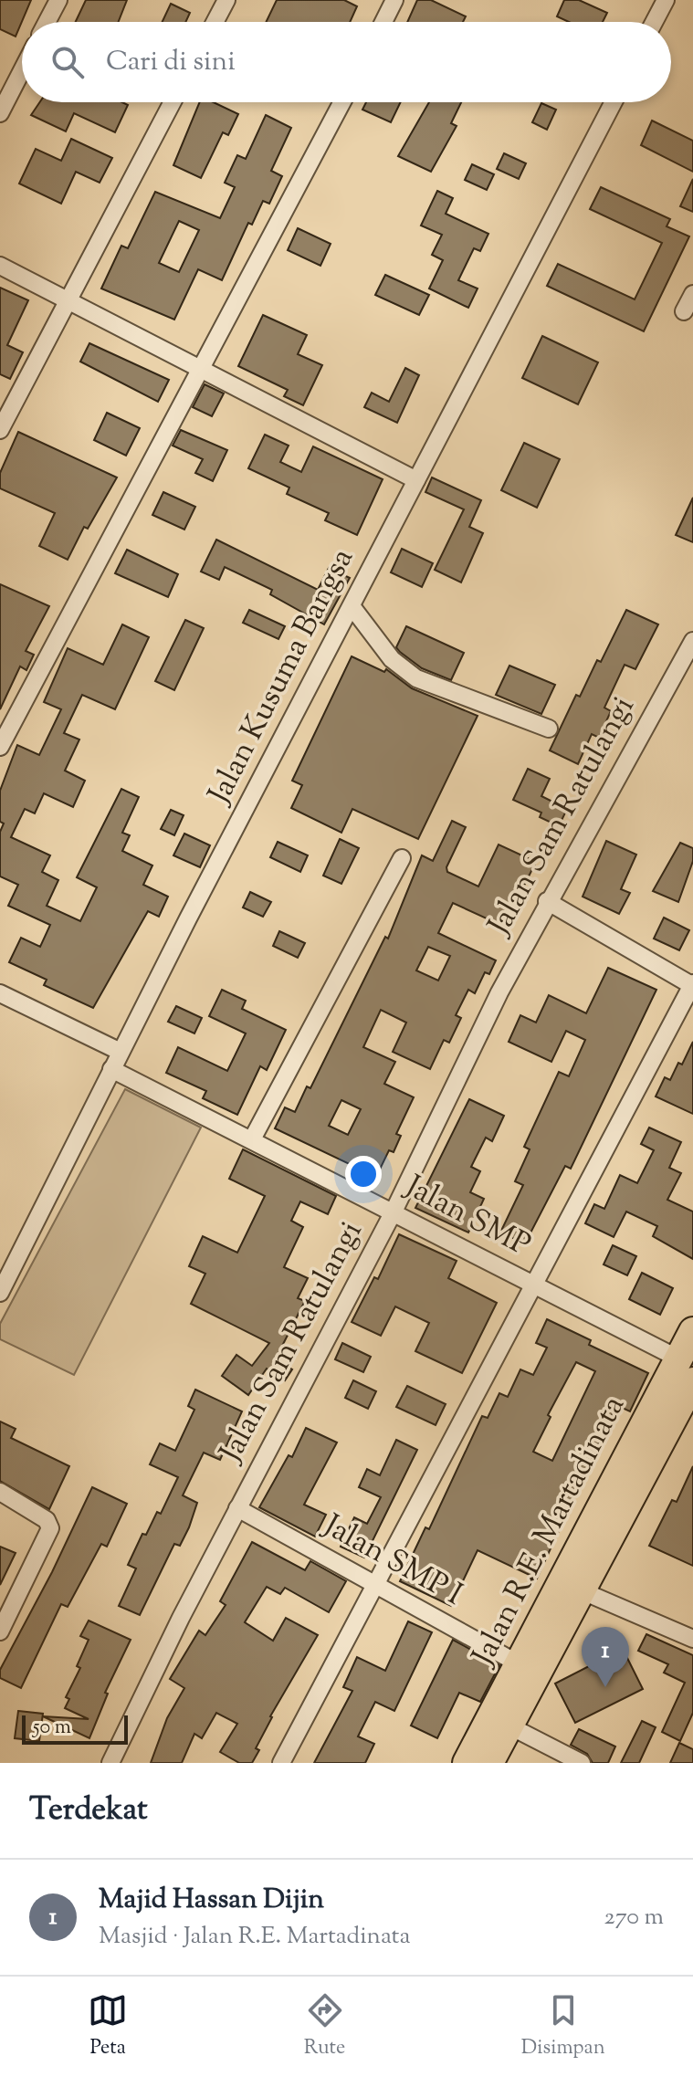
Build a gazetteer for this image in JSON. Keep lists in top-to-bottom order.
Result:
{
  "streets": {
    "highway": ["Jalan R.E. Martadinata"],
    "street": [
      "Jalan Kusuma Bangsa",
      "Jalan Sam Ratulangi",
      "Jalan SMP",
      "Jalan SMP I"
    ]
  },
  "crossings": [
    ["Jalan Kusuma Bangsa", "Jalan SMP"],
    ["Jalan Sam Ratulangi", "Jalan SMP"],
    ["Jalan Sam Ratulangi", "Jalan SMP I"],
    ["Jalan SMP", "Jalan R.E. Martadinata"],
    ["Jalan R.E. Martadinata", "Jalan SMP I"]
  ],
  "scale_bar": "50 m",
  "page": {
    "search": "Cari di sini",
    "pins": "1",
    "scale": "50 m",
    "heading": "Terdekat",
    "list": [
      {
        "mark": "1",
        "name": "Majid Hassan Dijin",
        "note": "Masjid · Jalan R.E. Martadinata",
        "value": "270 m"
      }
    ],
    "nav": ["Peta", "Rute", "Disimpan"]
  }
}
